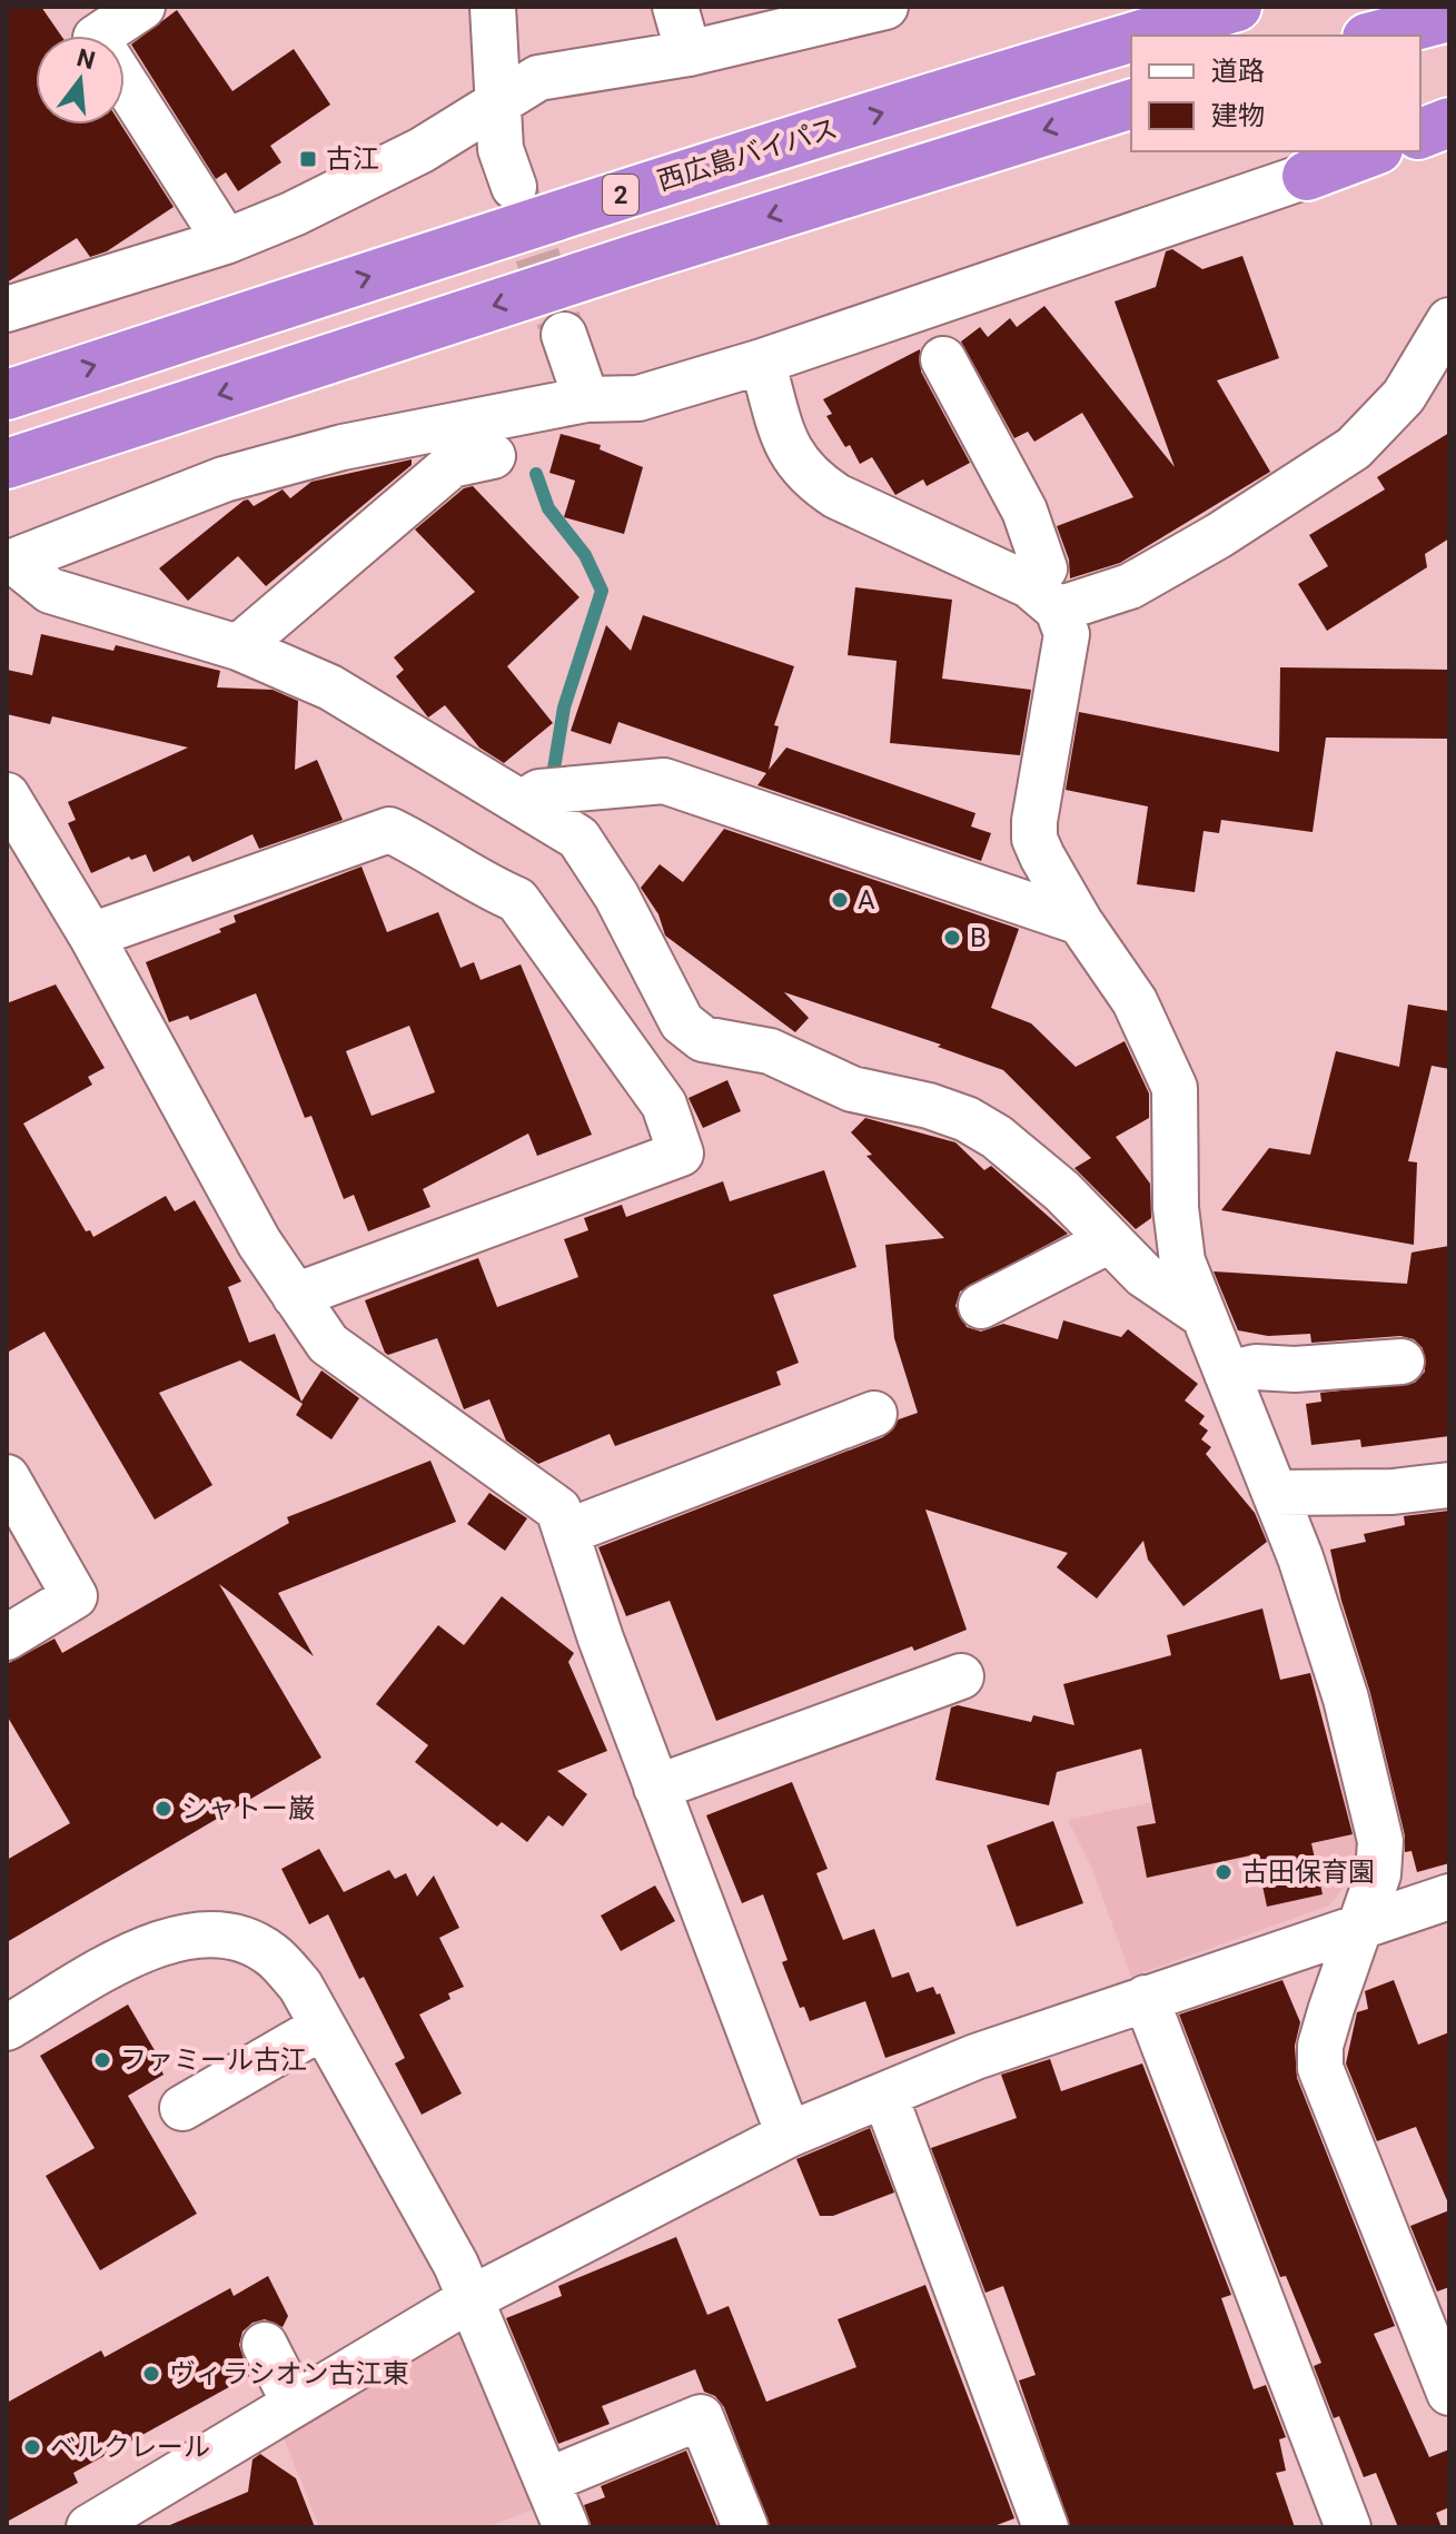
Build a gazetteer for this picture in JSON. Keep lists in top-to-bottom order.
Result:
{
  "streets": {
    "highway": ["西広島バイパス", "2"]
  },
  "places": {
    "transit": ["古江"],
    "other": [
      "A",
      "B",
      "シャトー巌",
      "古田保育園",
      "ファミール古江",
      "ヴィラシオン古江東",
      "ベルクレール"
    ]
  },
  "legend": ["道路", "建物"],
  "north": "top"
}
